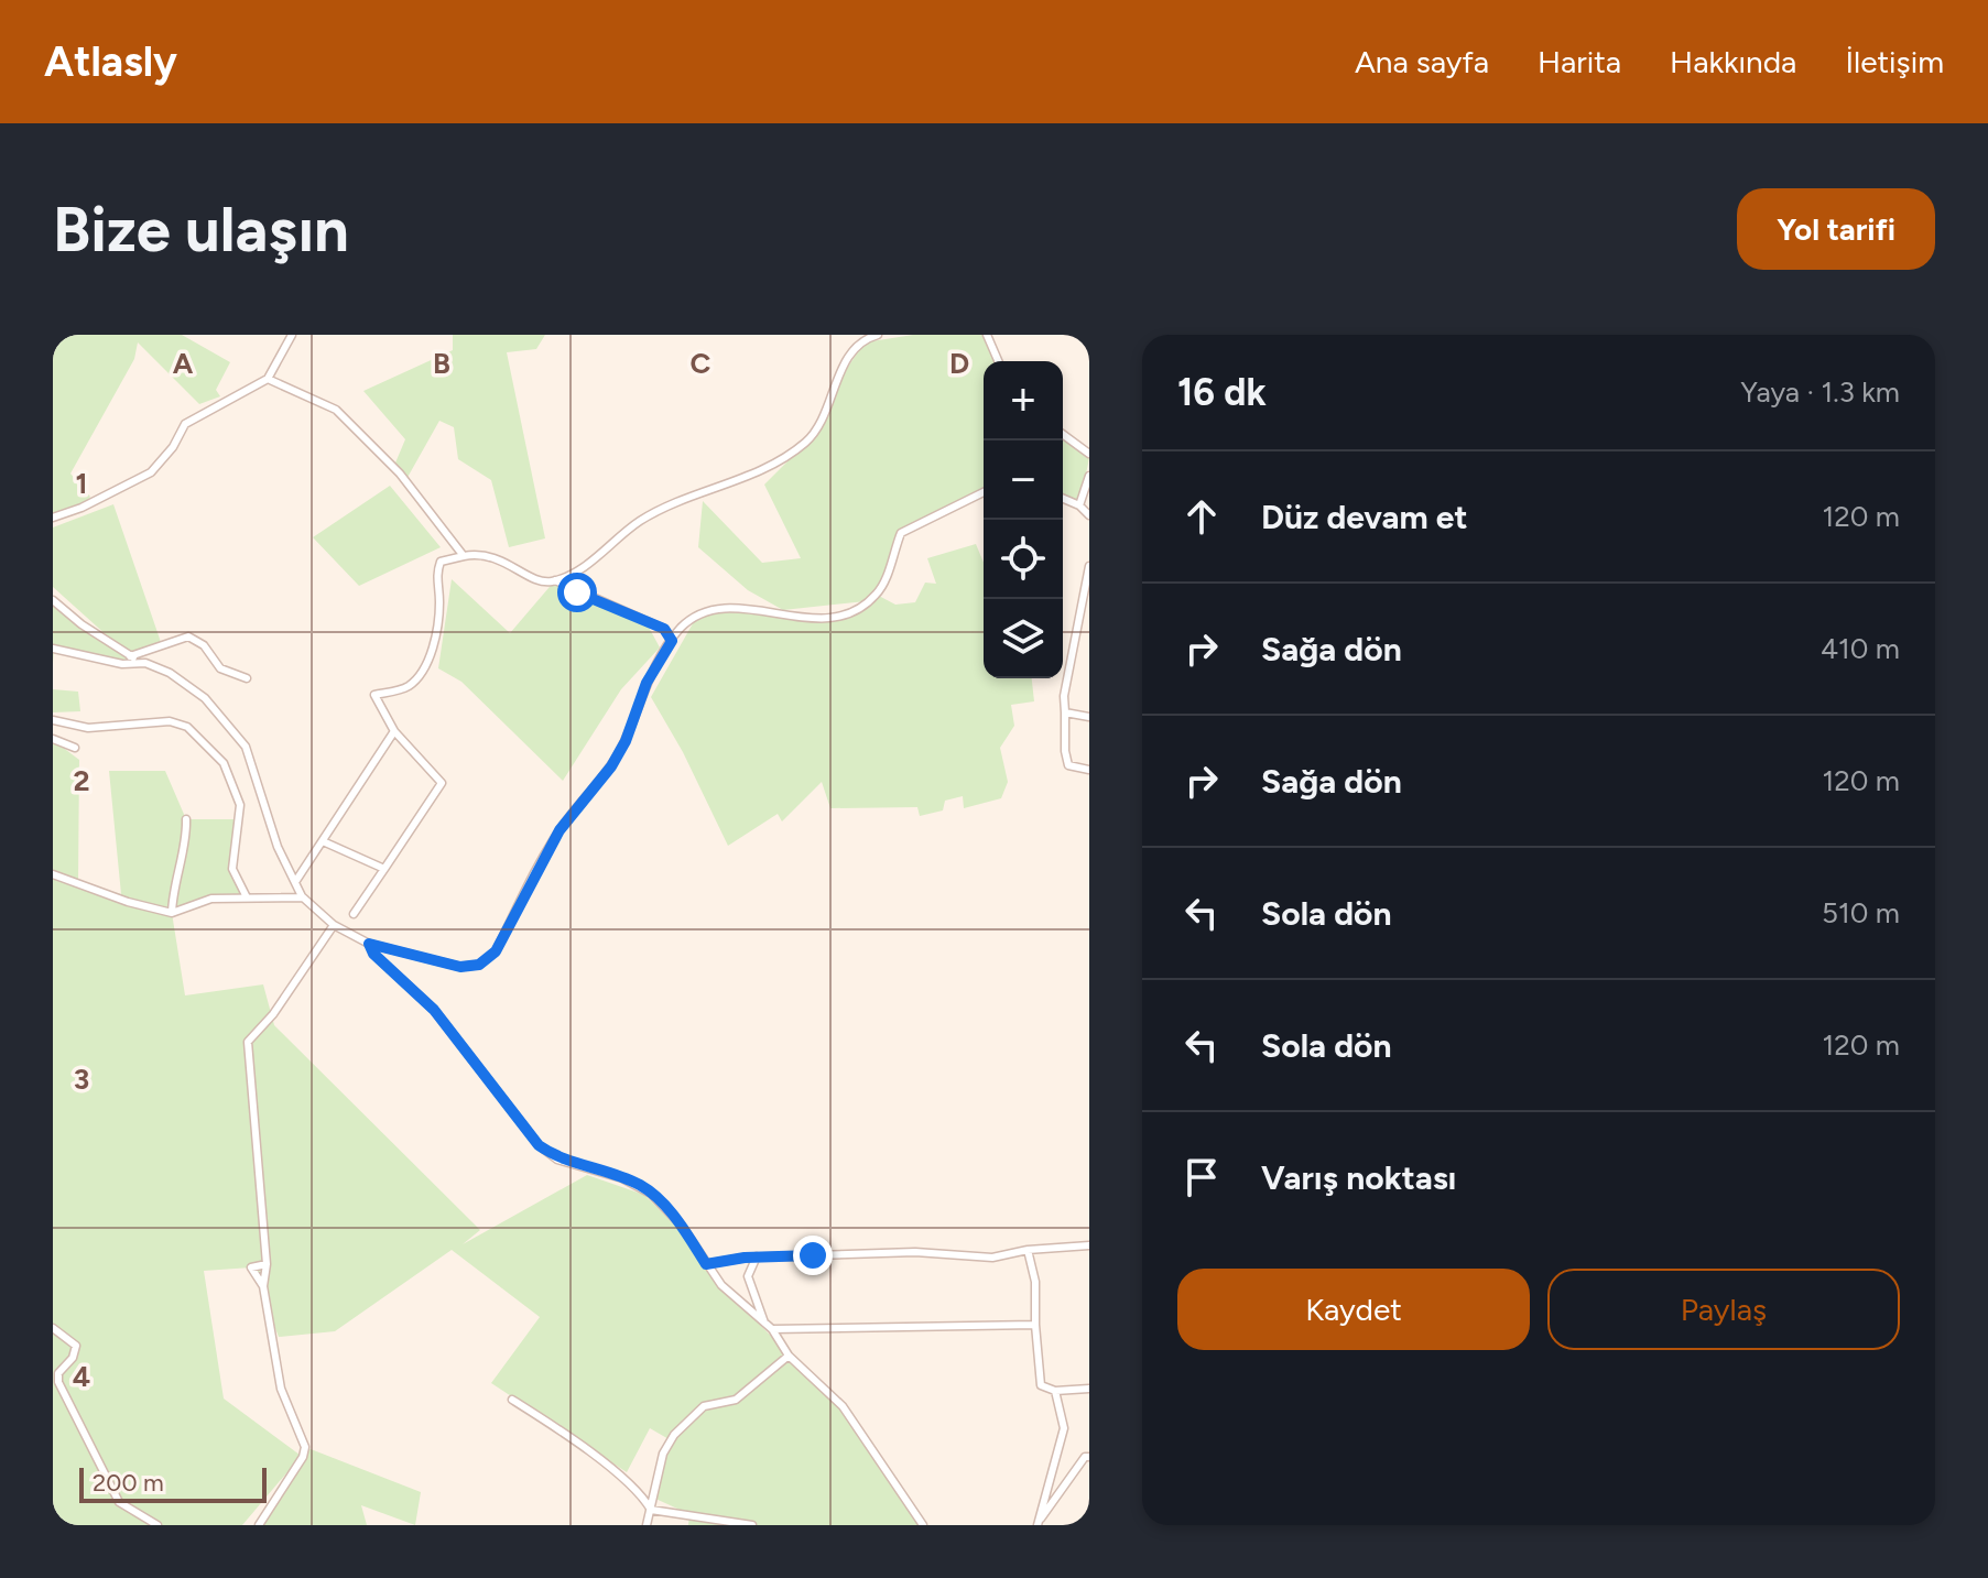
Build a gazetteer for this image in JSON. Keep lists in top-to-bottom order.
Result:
{
  "scale_bar": "200 m",
  "page": {
    "header": "Atlasly",
    "nav": [
      "Ana sayfa",
      "Harita",
      "Hakkında",
      "İletişim"
    ],
    "buttons": [
      "Yol tarifi",
      ["Kaydet", "Paylaş"]
    ],
    "title": "Bize ulaşın",
    "heading": ["16 dk", "Yaya · 1.3 km"],
    "map_buttons": ["+", "−"],
    "list": [
      ["Düz devam et", "120 m"],
      ["Sağa dön", "410 m"],
      ["Sağa dön", "120 m"],
      ["Sola dön", "510 m"],
      ["Sola dön", "120 m"],
      "Varış noktası"
    ],
    "scale": "200 m"
  },
  "grid": {
    "columns": [
      "A",
      "B",
      "C",
      "D"
    ],
    "rows": [
      "1",
      "2",
      "3",
      "4"
    ]
  }
}
